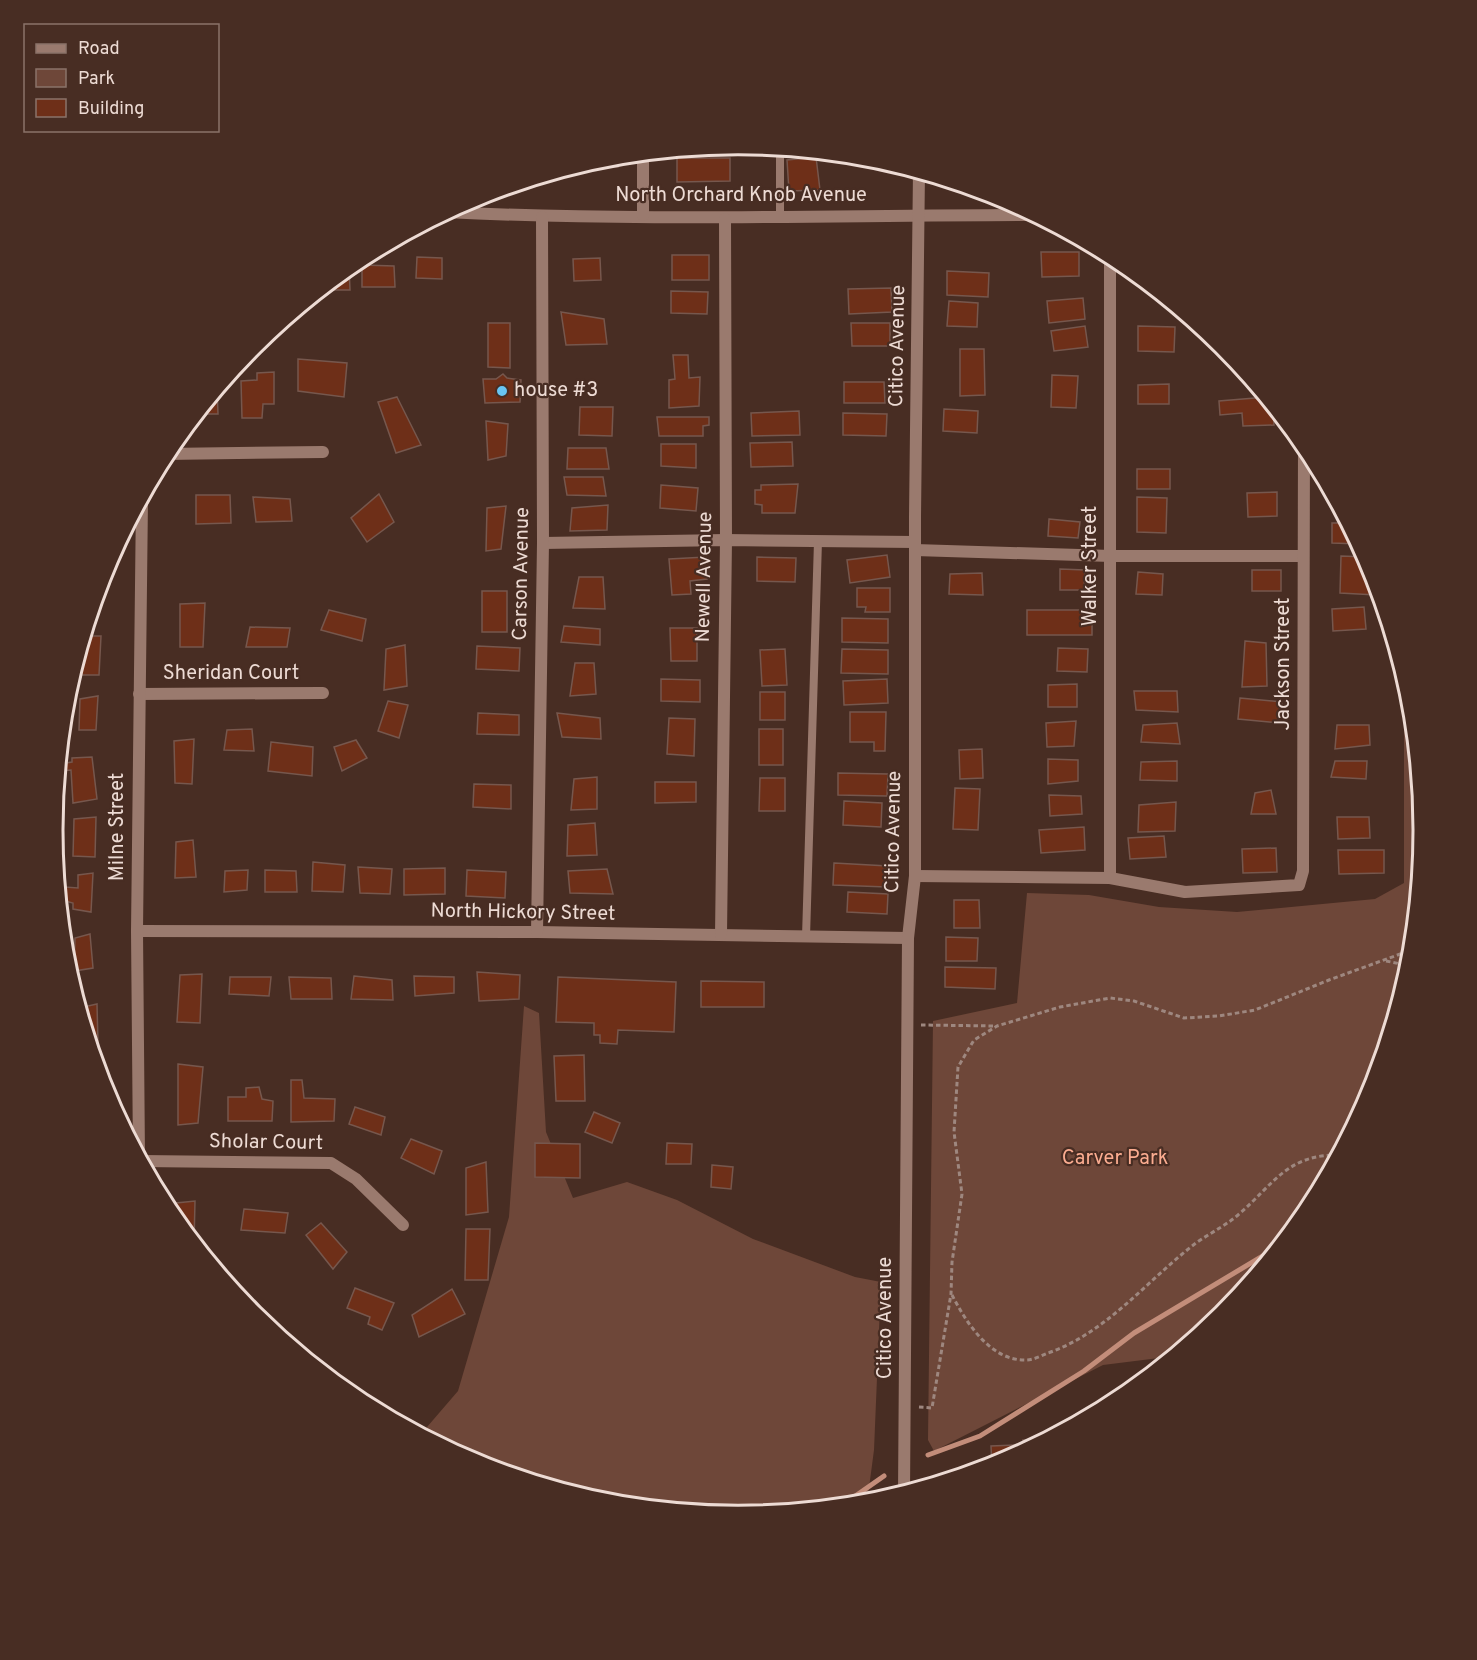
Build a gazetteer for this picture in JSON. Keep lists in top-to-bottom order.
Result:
{
  "streets": {
    "street": [
      "North Orchard Knob Avenue",
      "Citico Avenue",
      "Walker Street",
      "Carson Avenue",
      "Newell Avenue",
      "Jackson Street",
      "Sheridan Court",
      "Milne Street",
      "North Hickory Street",
      "Sholar Court"
    ]
  },
  "crossings": [
    ["North Orchard Knob Avenue", "Citico Avenue"],
    ["North Orchard Knob Avenue", "Carson Avenue"],
    ["North Orchard Knob Avenue", "Newell Avenue"],
    ["Citico Avenue", "North Hickory Street"],
    ["Walker Street", "Jackson Street"],
    ["Carson Avenue", "North Hickory Street"],
    ["Newell Avenue", "North Hickory Street"],
    ["Sheridan Court", "Milne Street"],
    ["Milne Street", "North Hickory Street"]
  ],
  "parks": ["Carver Park"],
  "places": ["house #3"],
  "legend": ["Road", "Park", "Building"]
}
